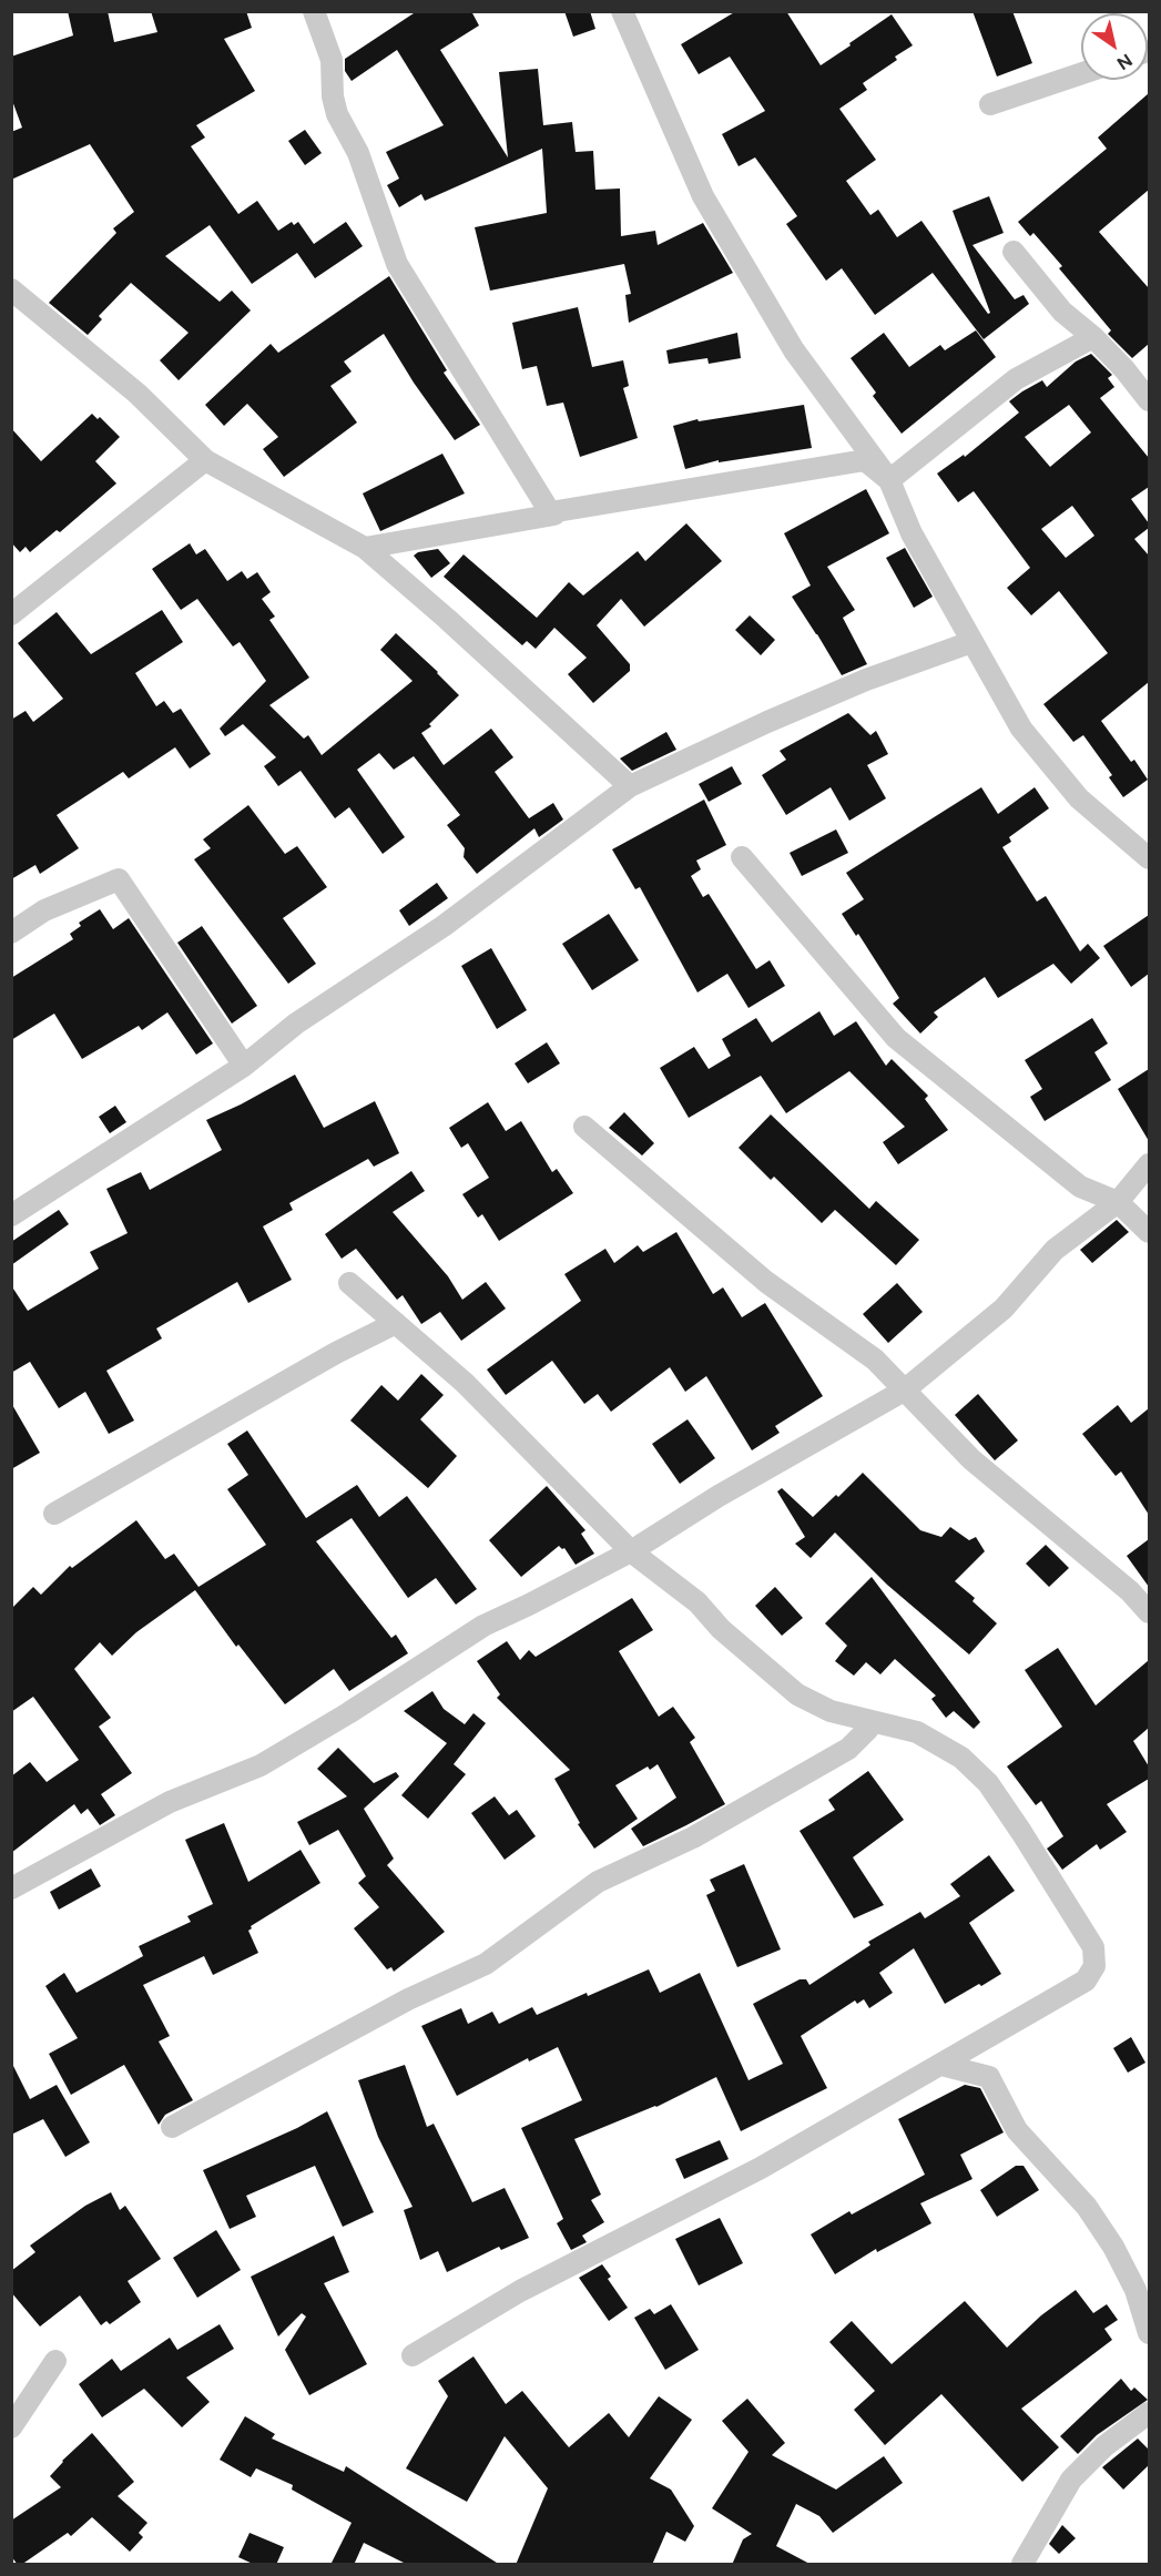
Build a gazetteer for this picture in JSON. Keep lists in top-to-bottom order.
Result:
{
  "north": "bottom right"
}
